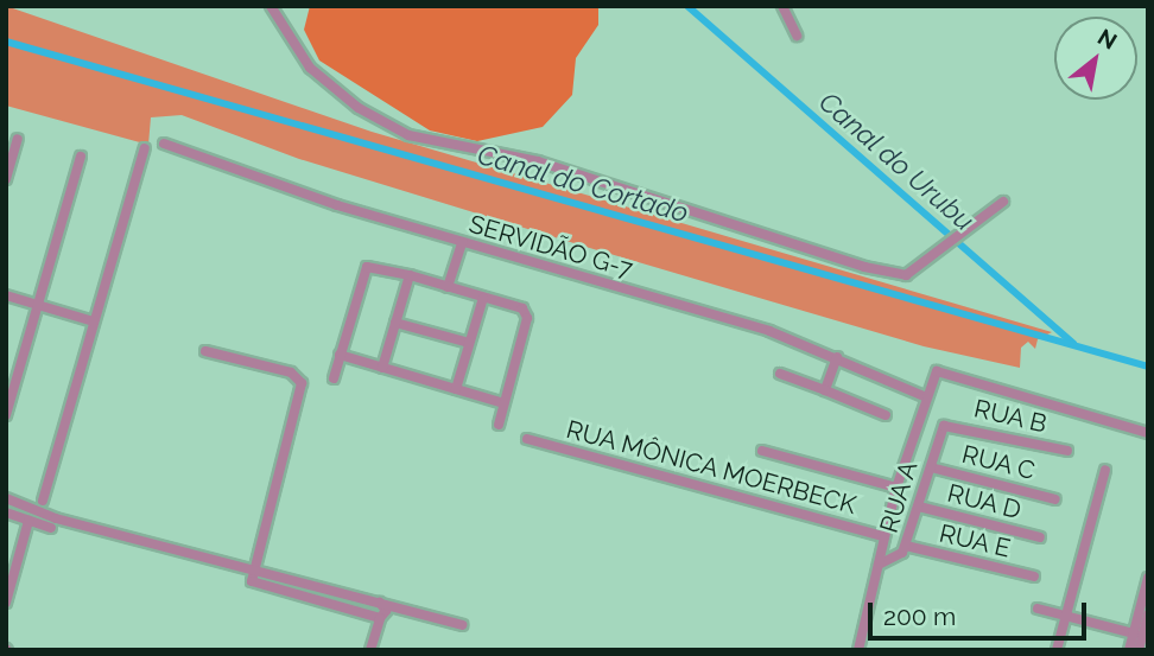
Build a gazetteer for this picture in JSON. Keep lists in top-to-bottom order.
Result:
{
  "streets": {
    "street": [
      "SERVIDÃO G-7",
      "RUA B",
      "RUA C",
      "RUA MÔNICA MOERBECK",
      "RUA A",
      "RUA D",
      "RUA E"
    ]
  },
  "crossings": [
    ["RUA B", "RUA A"],
    ["RUA C", "RUA A"],
    ["RUA A", "RUA D"],
    ["RUA A", "RUA E"]
  ],
  "water": ["Canal do Urubu", "Canal do Cortado"],
  "scale_bar": "200 m",
  "north": "top right"
}
